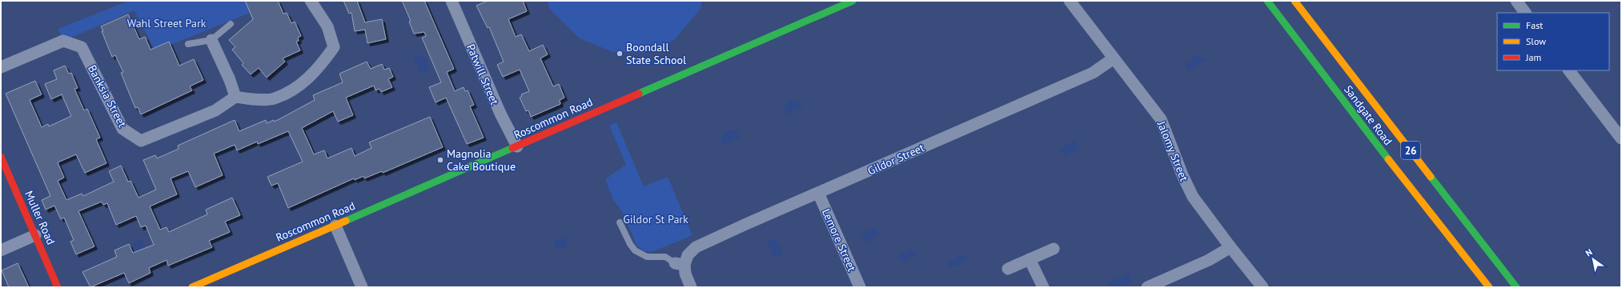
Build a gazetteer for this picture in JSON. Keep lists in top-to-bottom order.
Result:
{
  "streets": {
    "main road": [
      "Sandgate Road",
      "Roscommon Road",
      "26",
      "Muller Road"
    ],
    "street": [
      "Patwill Street",
      "Banksia Street",
      "Jalomy Street",
      "Gildor Street",
      "Lemore Street"
    ]
  },
  "crossings": [
    ["Patwill Street", "Roscommon Road"],
    ["Jalomy Street", "Gildor Street"],
    ["Gildor Street", "Lemore Street"]
  ],
  "parks": ["Wahl Street Park", "Gildor St Park"],
  "places": ["Boondall State School", "Magnolia Cake Boutique"],
  "legend": ["Fast", "Slow", "Jam"],
  "north": "top left"
}
